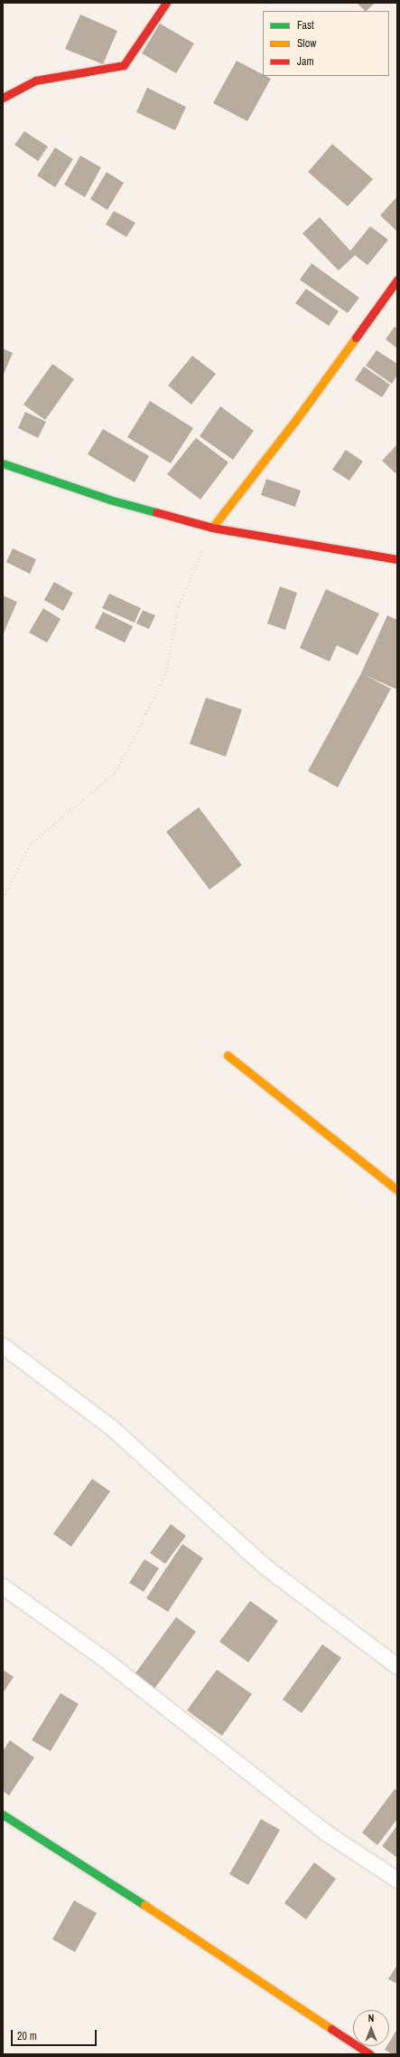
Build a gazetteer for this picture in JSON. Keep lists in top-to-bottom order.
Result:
{
  "legend": ["Fast", "Slow", "Jam"],
  "scale_bar": "20 m",
  "north": "top"
}
